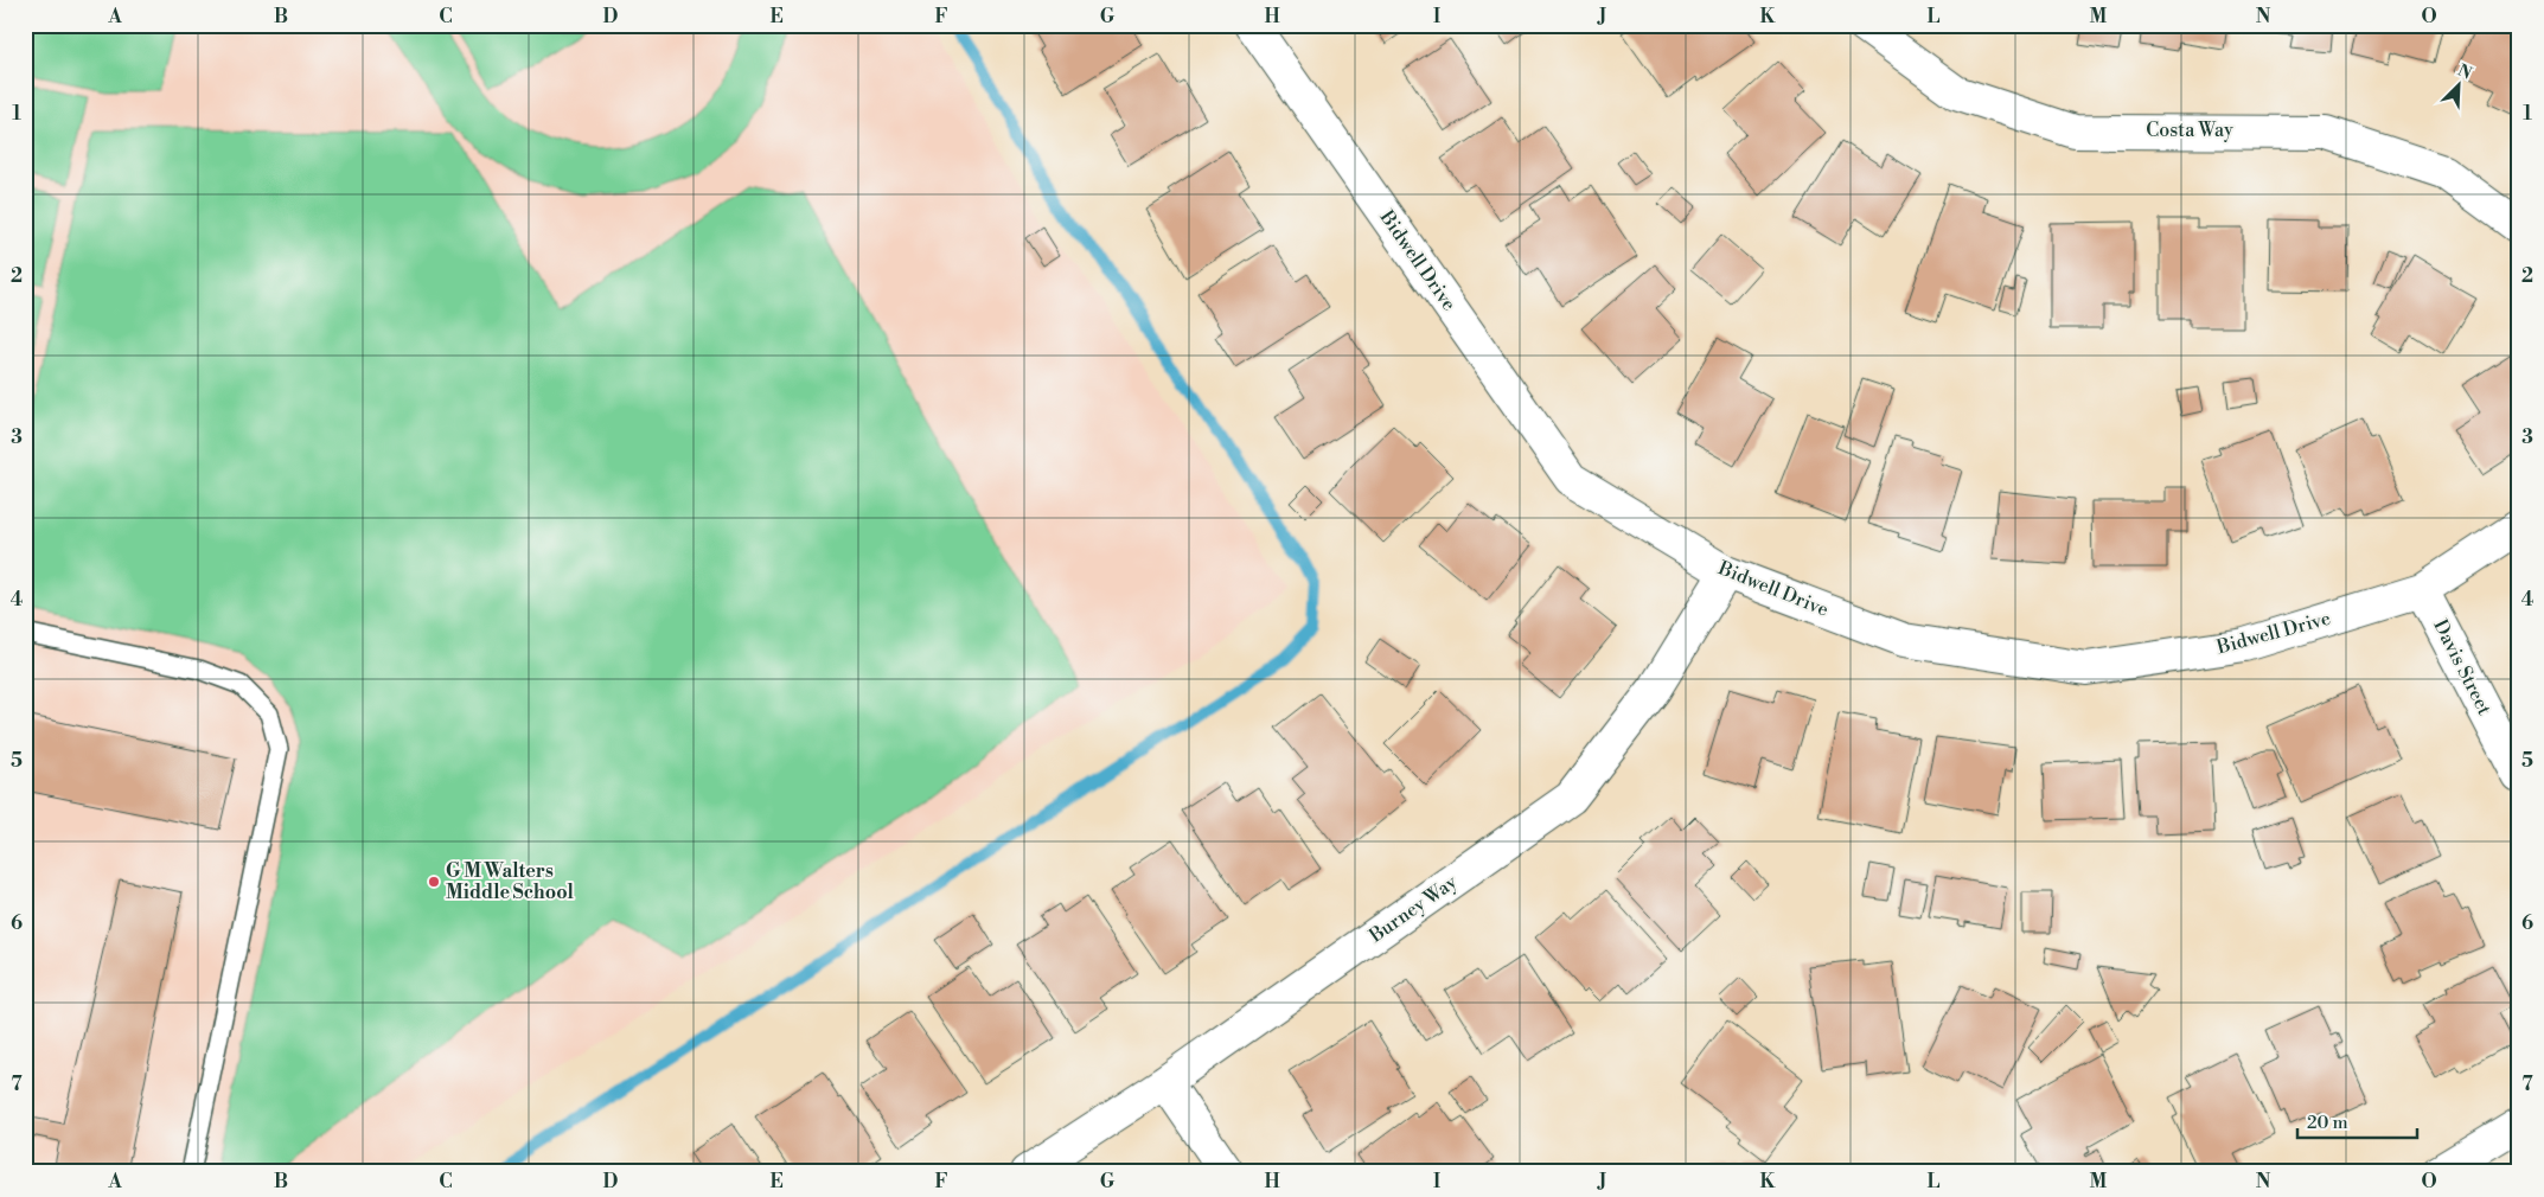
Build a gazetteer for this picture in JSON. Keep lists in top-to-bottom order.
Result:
{
  "streets": {
    "street": [
      "Costa Way",
      "Bidwell Drive",
      "Davis Street",
      "Burney Way"
    ]
  },
  "crossings": [
    ["Bidwell Drive", "Davis Street"],
    ["Bidwell Drive", "Burney Way"]
  ],
  "places": ["G M Walters Middle School"],
  "scale_bar": "20 m",
  "north": "top right",
  "grid": {
    "columns": [
      "A",
      "B",
      "C",
      "D",
      "E",
      "F",
      "G",
      "H",
      "I",
      "J",
      "K",
      "L",
      "M",
      "N",
      "O"
    ],
    "rows": [
      "1",
      "2",
      "3",
      "4",
      "5",
      "6",
      "7"
    ]
  }
}
